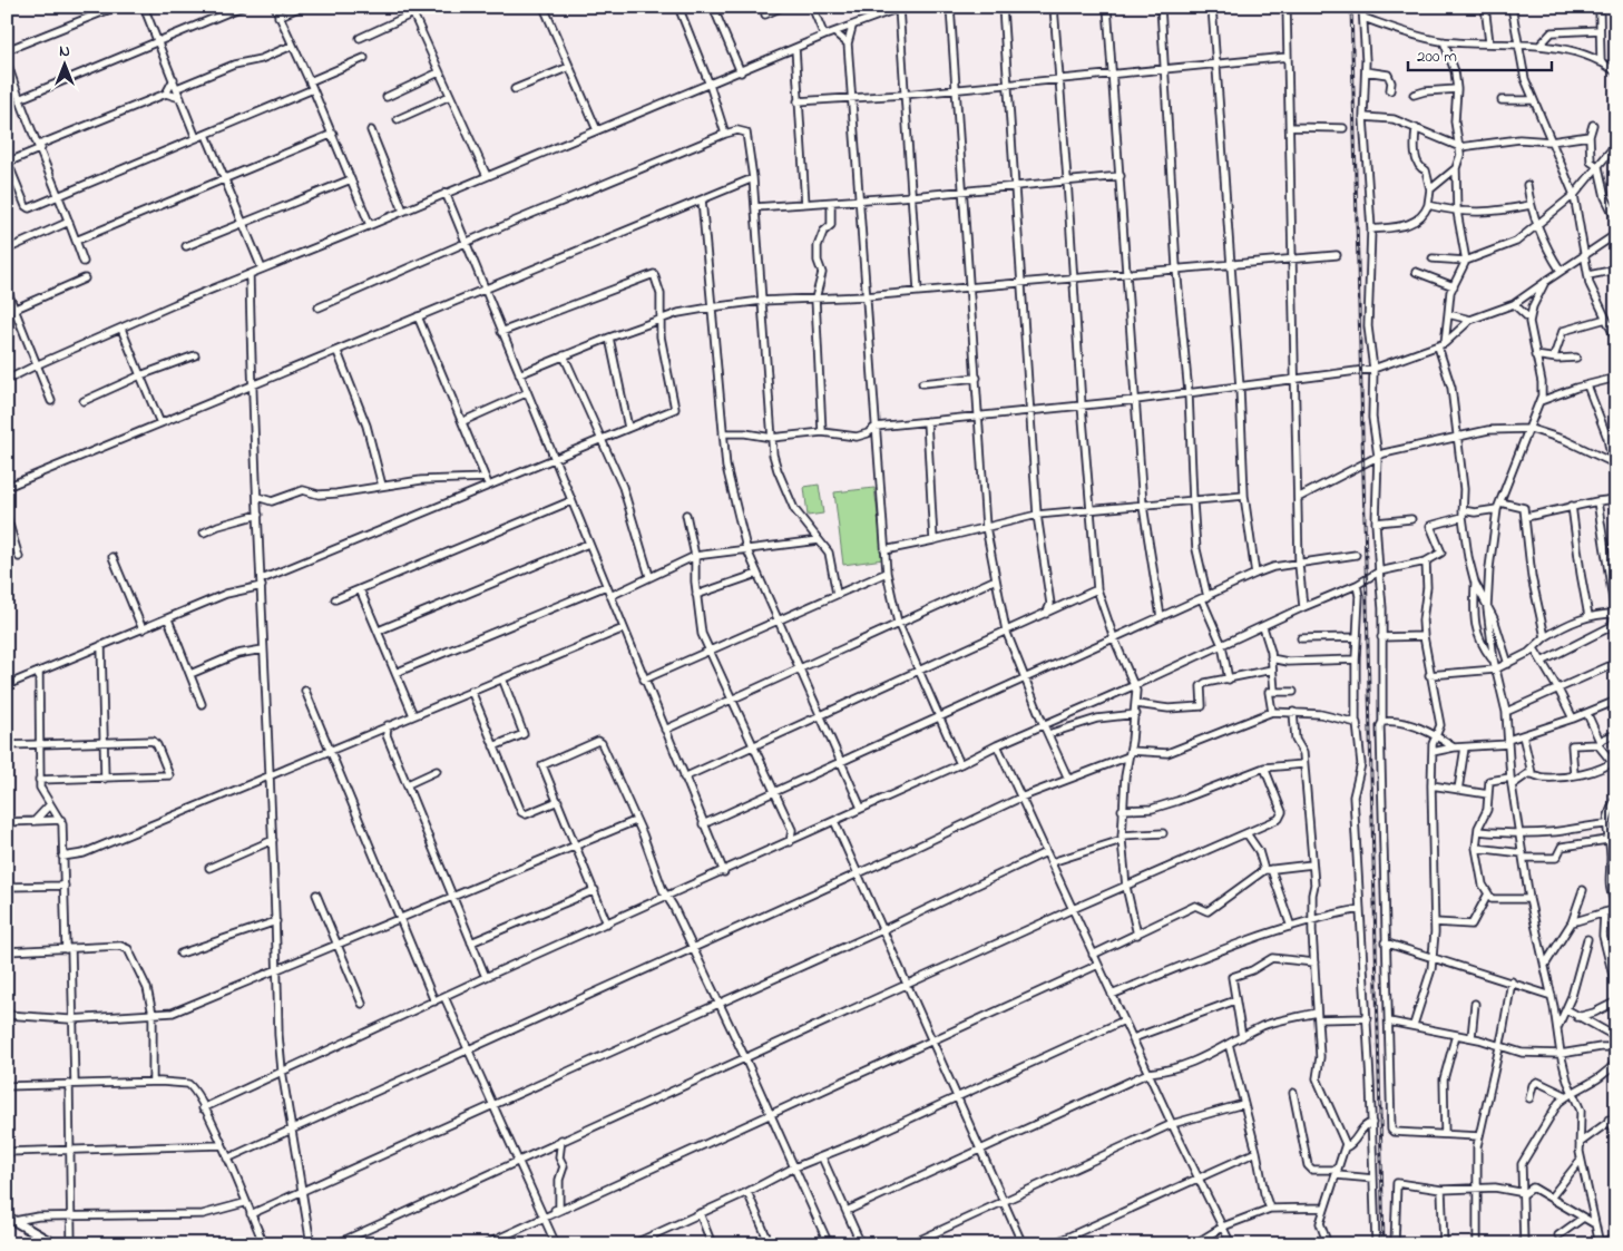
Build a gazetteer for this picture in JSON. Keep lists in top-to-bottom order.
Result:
{
  "scale_bar": "200 m",
  "north": "top"
}
